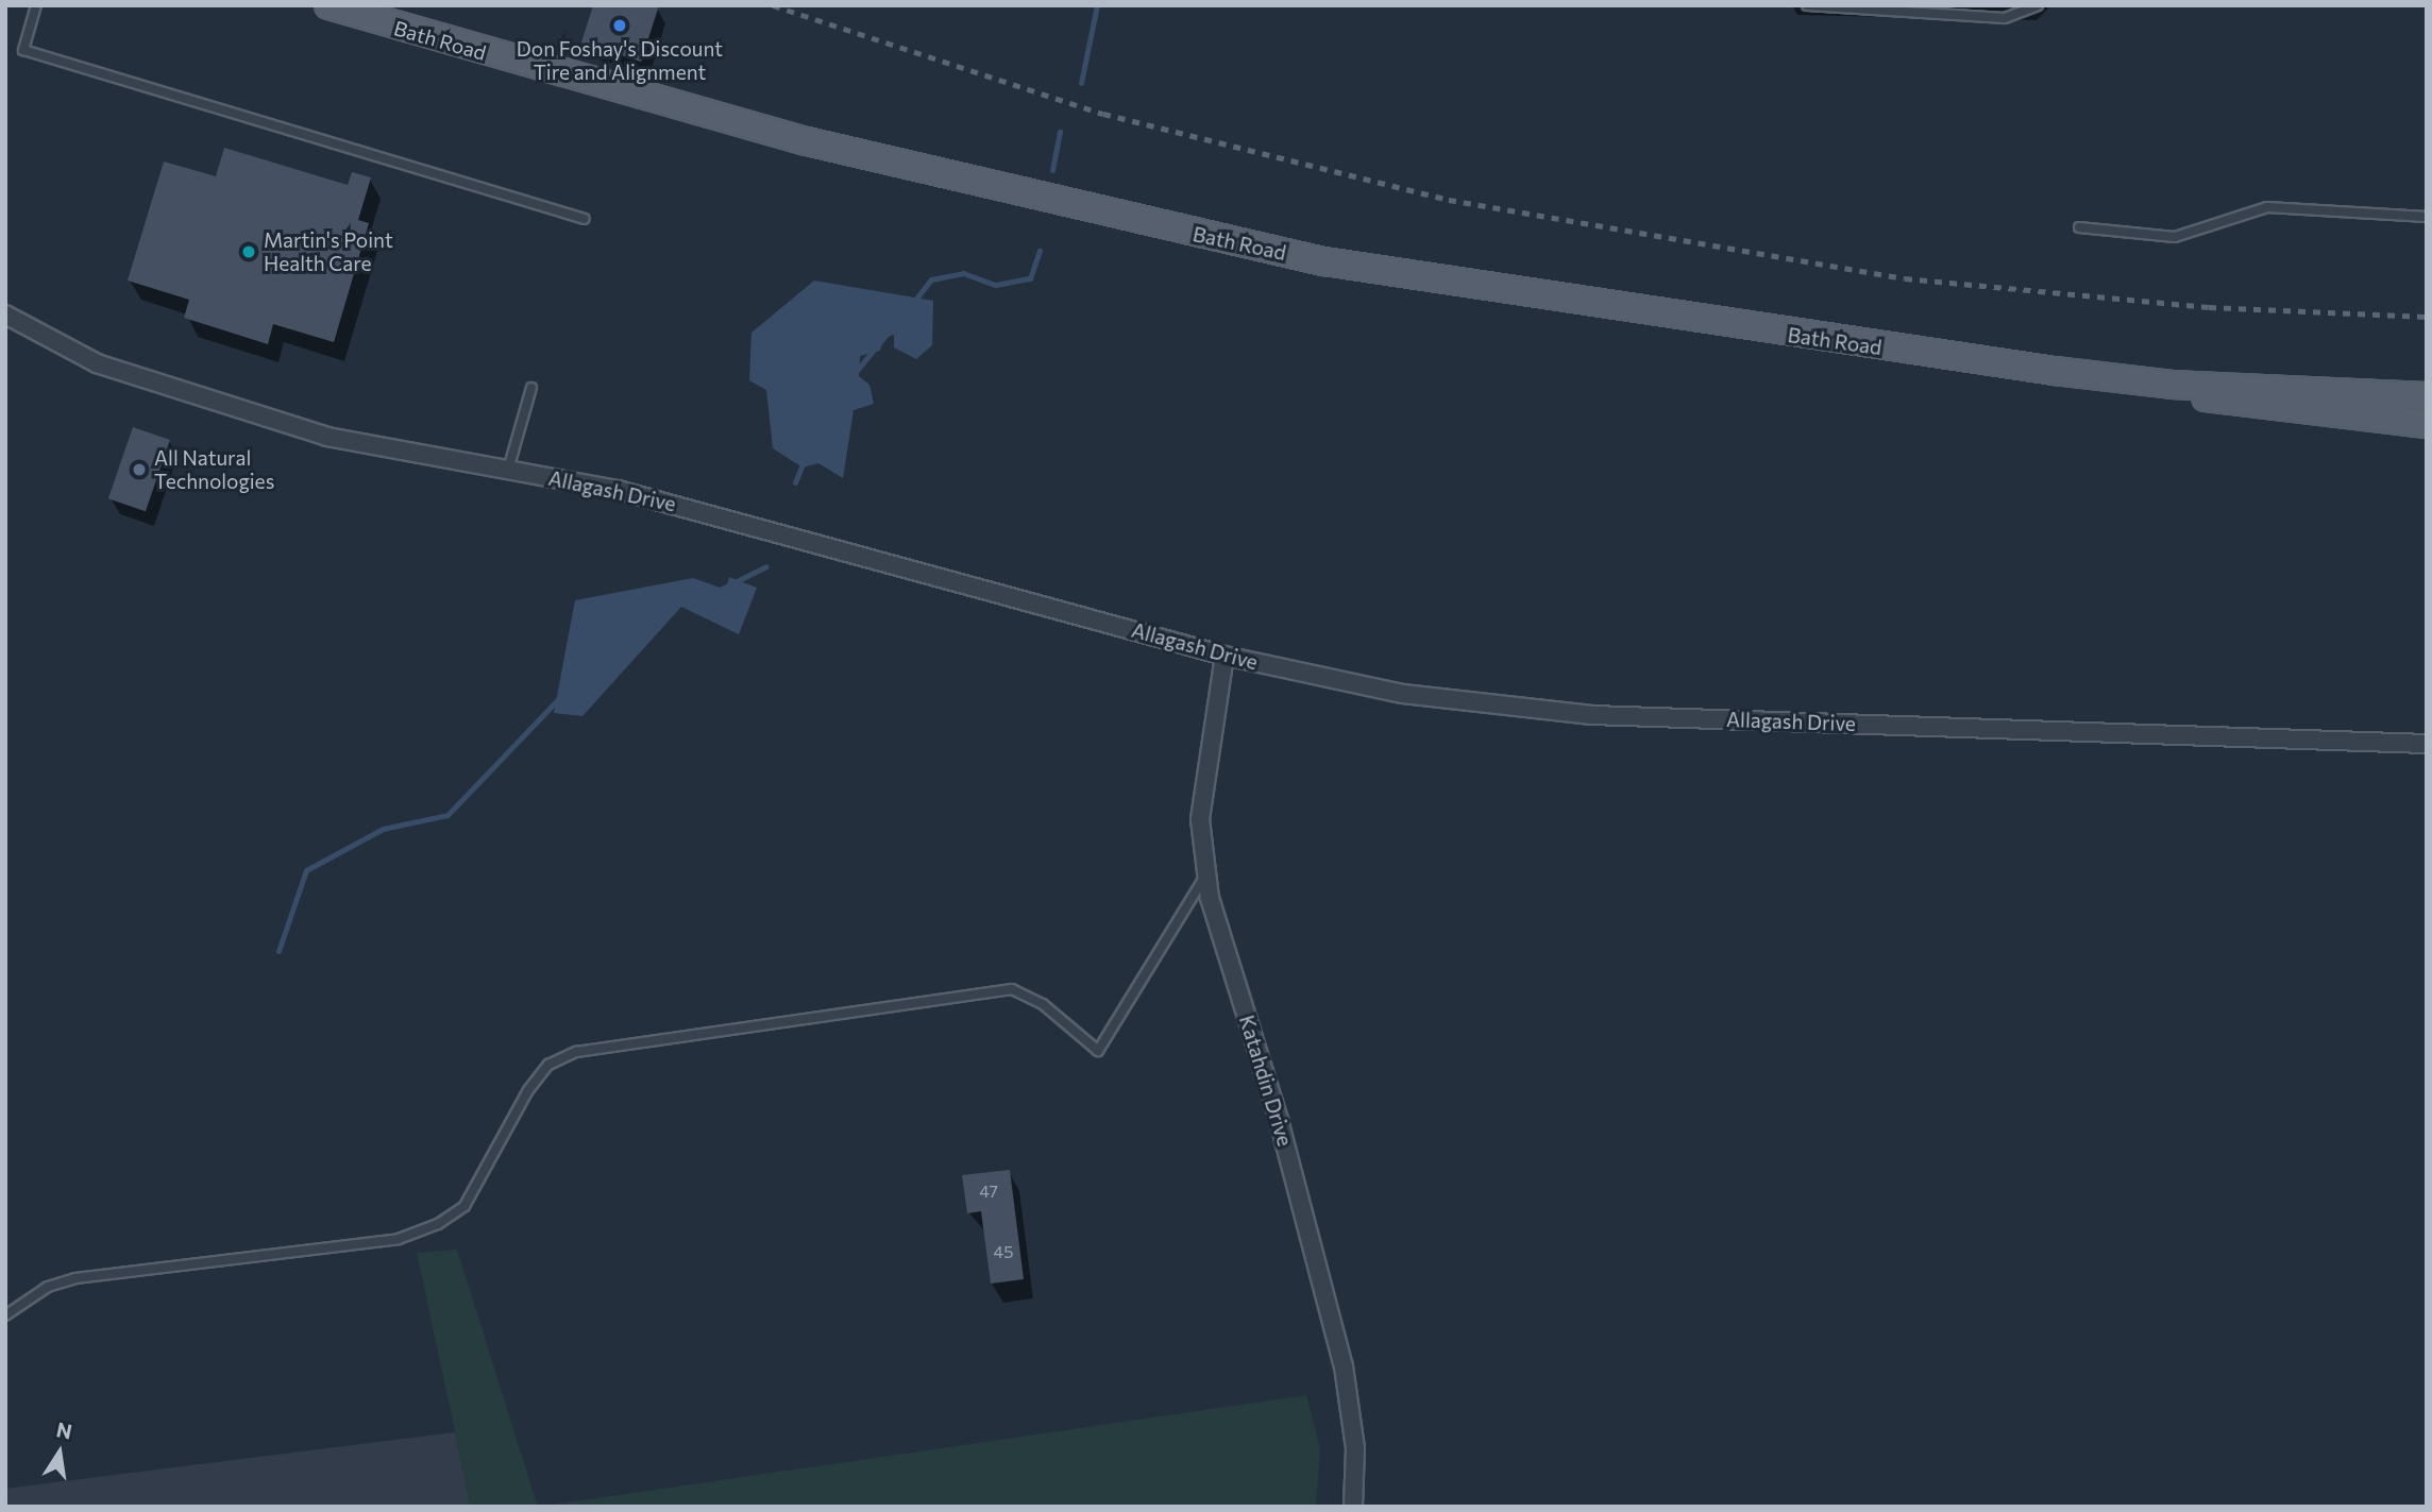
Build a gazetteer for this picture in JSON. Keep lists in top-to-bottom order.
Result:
{
  "streets": {
    "main road": ["Bath Road"],
    "street": ["Allagash Drive", "Katahdin Drive"]
  },
  "crossings": [
    ["Allagash Drive", "Katahdin Drive"]
  ],
  "places": ["Don Foshay's Discount Tire and Alignment", "Martin's Point Health Care", "All Natural Technologies"],
  "house_numbers": ["47", "45"],
  "north": "top"
}
